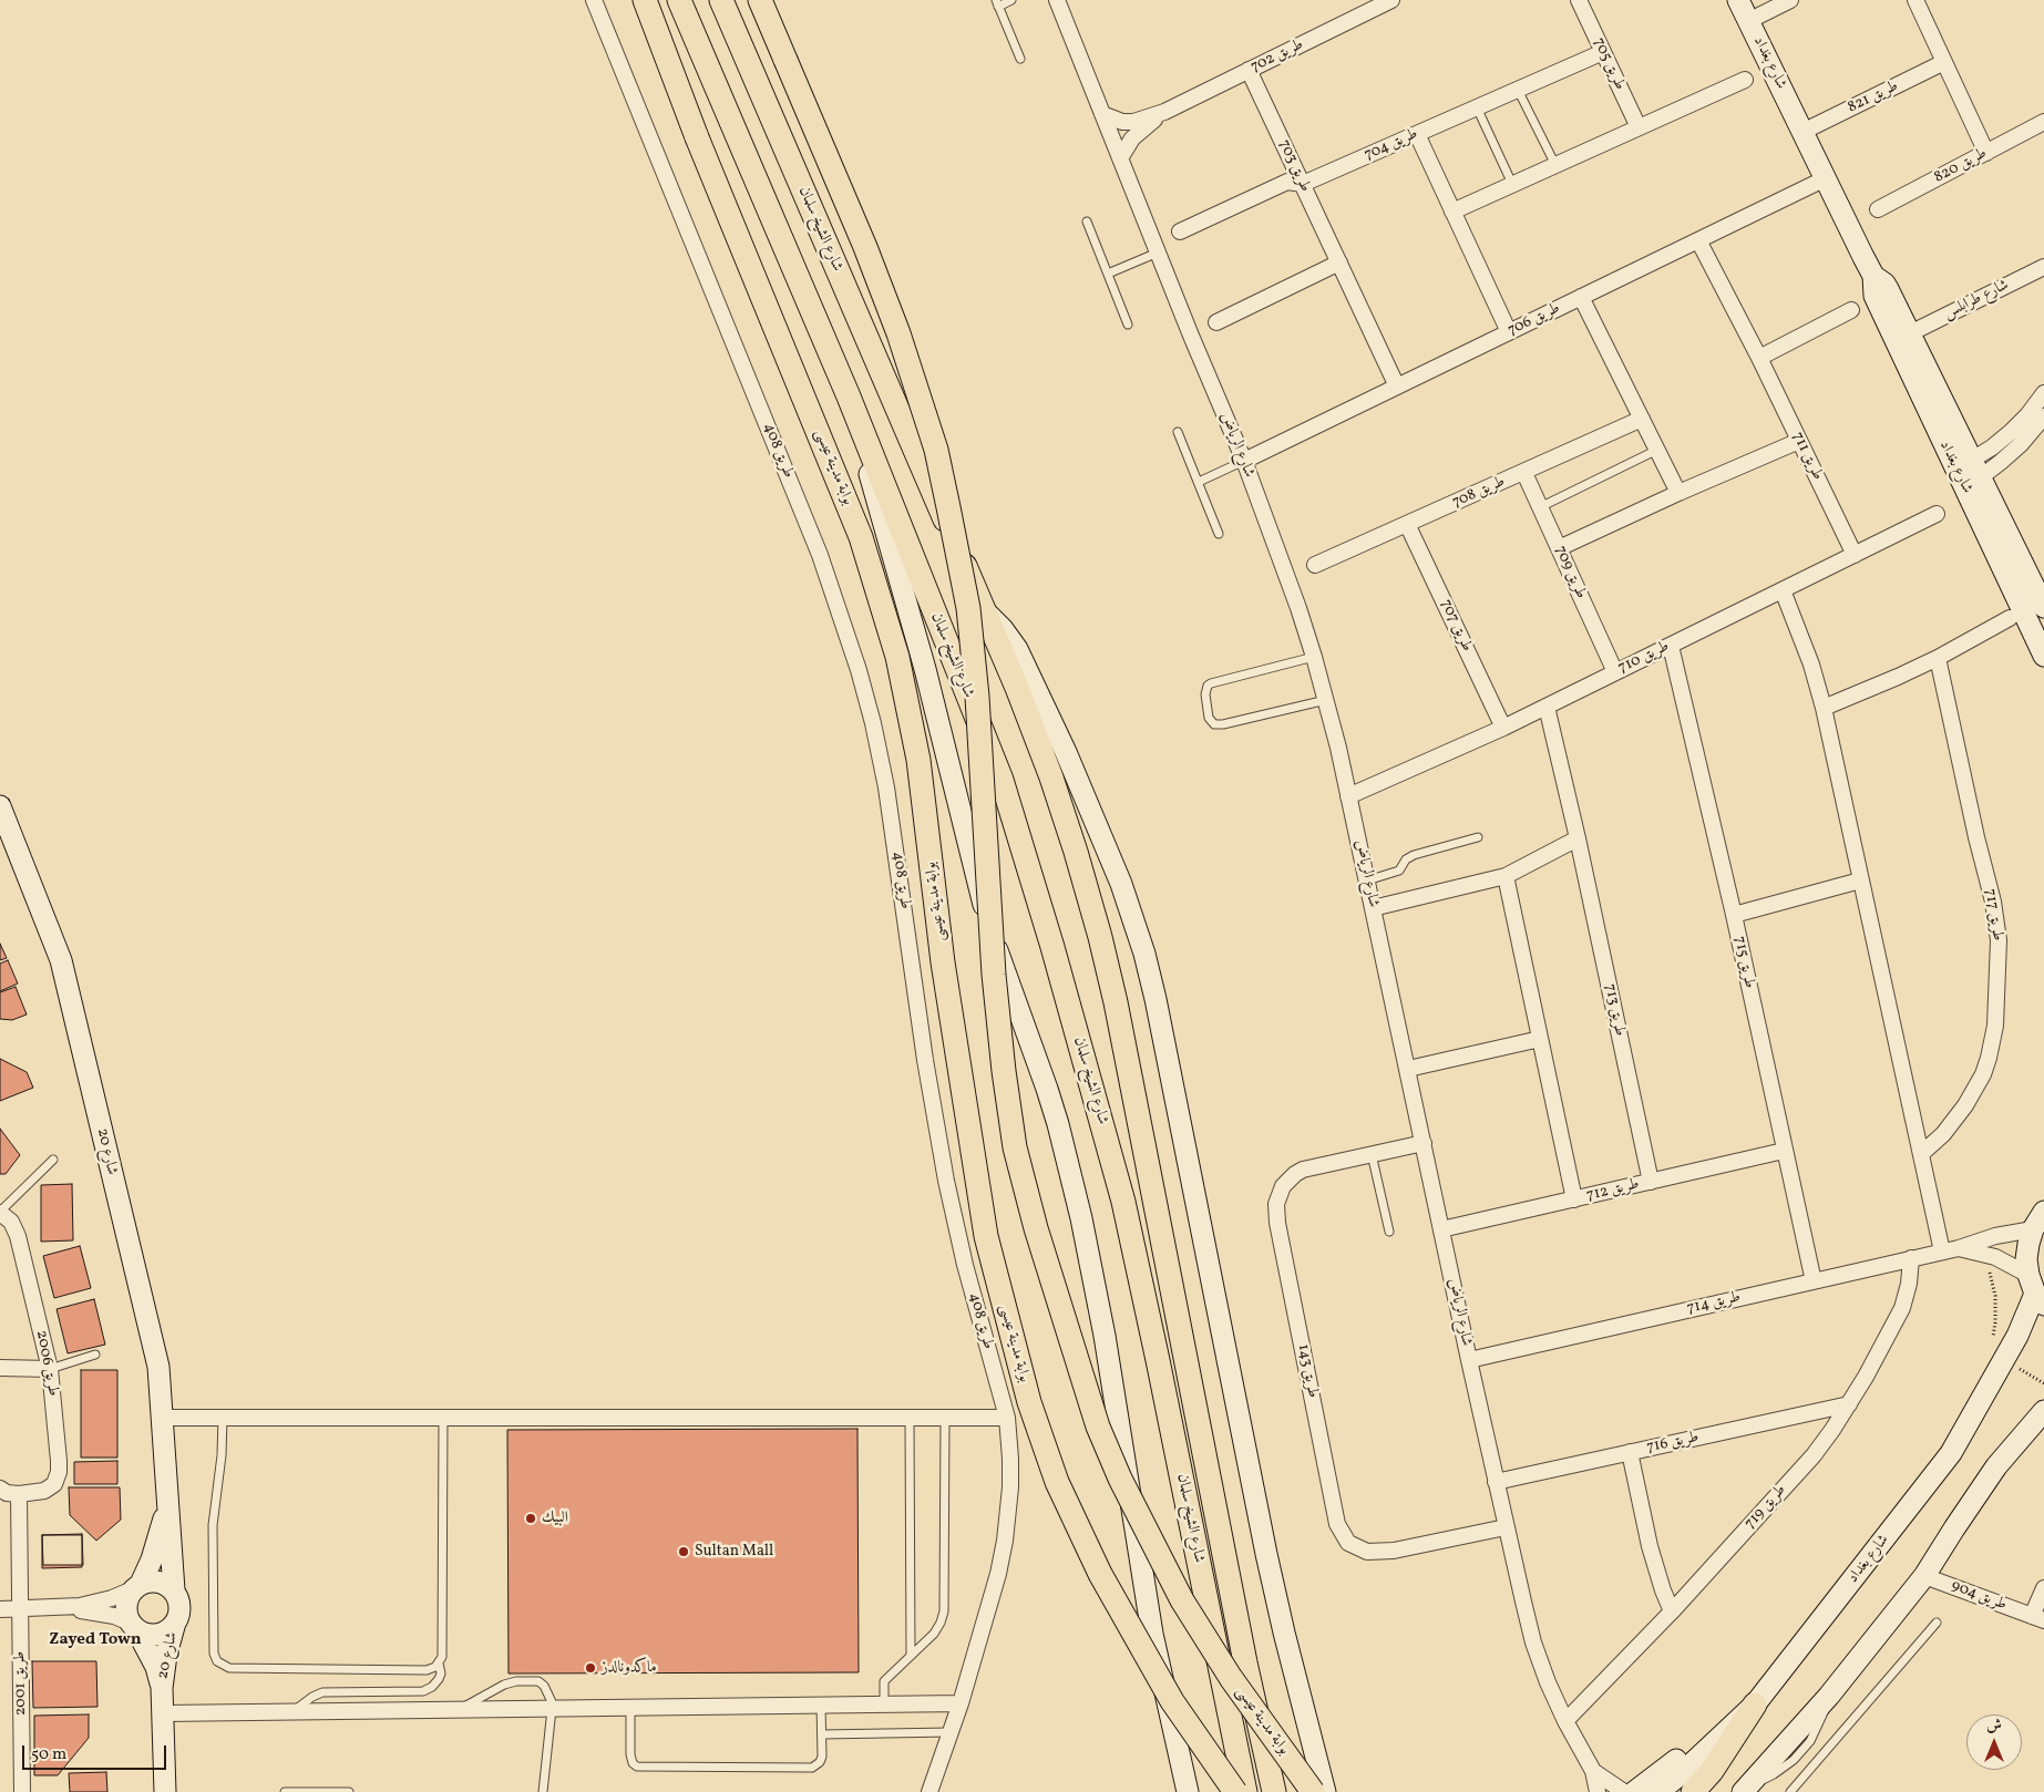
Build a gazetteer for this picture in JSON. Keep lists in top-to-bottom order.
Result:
{
  "streets": {
    "main road": [
      "شارع بغداد",
      "شارع الشيخ سلمان",
      "بوابة مدينة عيسى",
      "شارع 20"
    ],
    "street": [
      "طريق 702",
      "طريق 705",
      "طريق 821",
      "طريق 704",
      "طريق 703",
      "طريق 820",
      "شارع طرابلس",
      "طريق 706",
      "شارع الرياض",
      "طريق 408",
      "طريق 711",
      "طريق 708",
      "طريق 709",
      "طريق 707",
      "طريق 710",
      "طريق 717",
      "طريق 715",
      "طريق 713",
      "طريق 712",
      "طريق 714",
      "طريق 2006",
      "طريق 143",
      "طريق 716",
      "طريق 719",
      "طريق 904",
      "طريق 2001"
    ]
  },
  "crossings": [
    ["طريق 702", "طريق 703"],
    ["طريق 702", "شارع الرياض"],
    ["شارع بغداد", "طريق 821"],
    ["شارع بغداد", "شارع طرابلس"],
    ["شارع بغداد", "طريق 706"],
    ["شارع بغداد", "طريق 714"],
    ["طريق 705", "طريق 704"],
    ["طريق 704", "طريق 703"],
    ["طريق 703", "طريق 706"],
    ["شارع الشيخ سلمان", "بوابة مدينة عيسى"],
    ["طريق 706", "شارع الرياض"],
    ["طريق 706", "طريق 711"],
    ["شارع الرياض", "طريق 710"],
    ["شارع الرياض", "طريق 712"],
    ["شارع الرياض", "طريق 714"],
    ["شارع الرياض", "طريق 143"],
    ["شارع الرياض", "طريق 716"],
    ["شارع الرياض", "طريق 719"],
    ["طريق 711", "طريق 710"],
    ["طريق 708", "طريق 709"],
    ["طريق 708", "طريق 707"],
    ["طريق 709", "طريق 710"],
    ["طريق 707", "طريق 710"],
    ["طريق 710", "طريق 715"],
    ["طريق 710", "طريق 713"],
    ["طريق 715", "طريق 712"],
    ["طريق 715", "طريق 714"],
    ["طريق 713", "طريق 712"],
    ["طريق 714", "طريق 719"],
    ["طريق 716", "طريق 719"]
  ],
  "districts": ["Zayed Town"],
  "places": ["البيك", "Sultan Mall", "ماكدونالدز"],
  "scale_bar": "50 m",
  "north": "top"
}
